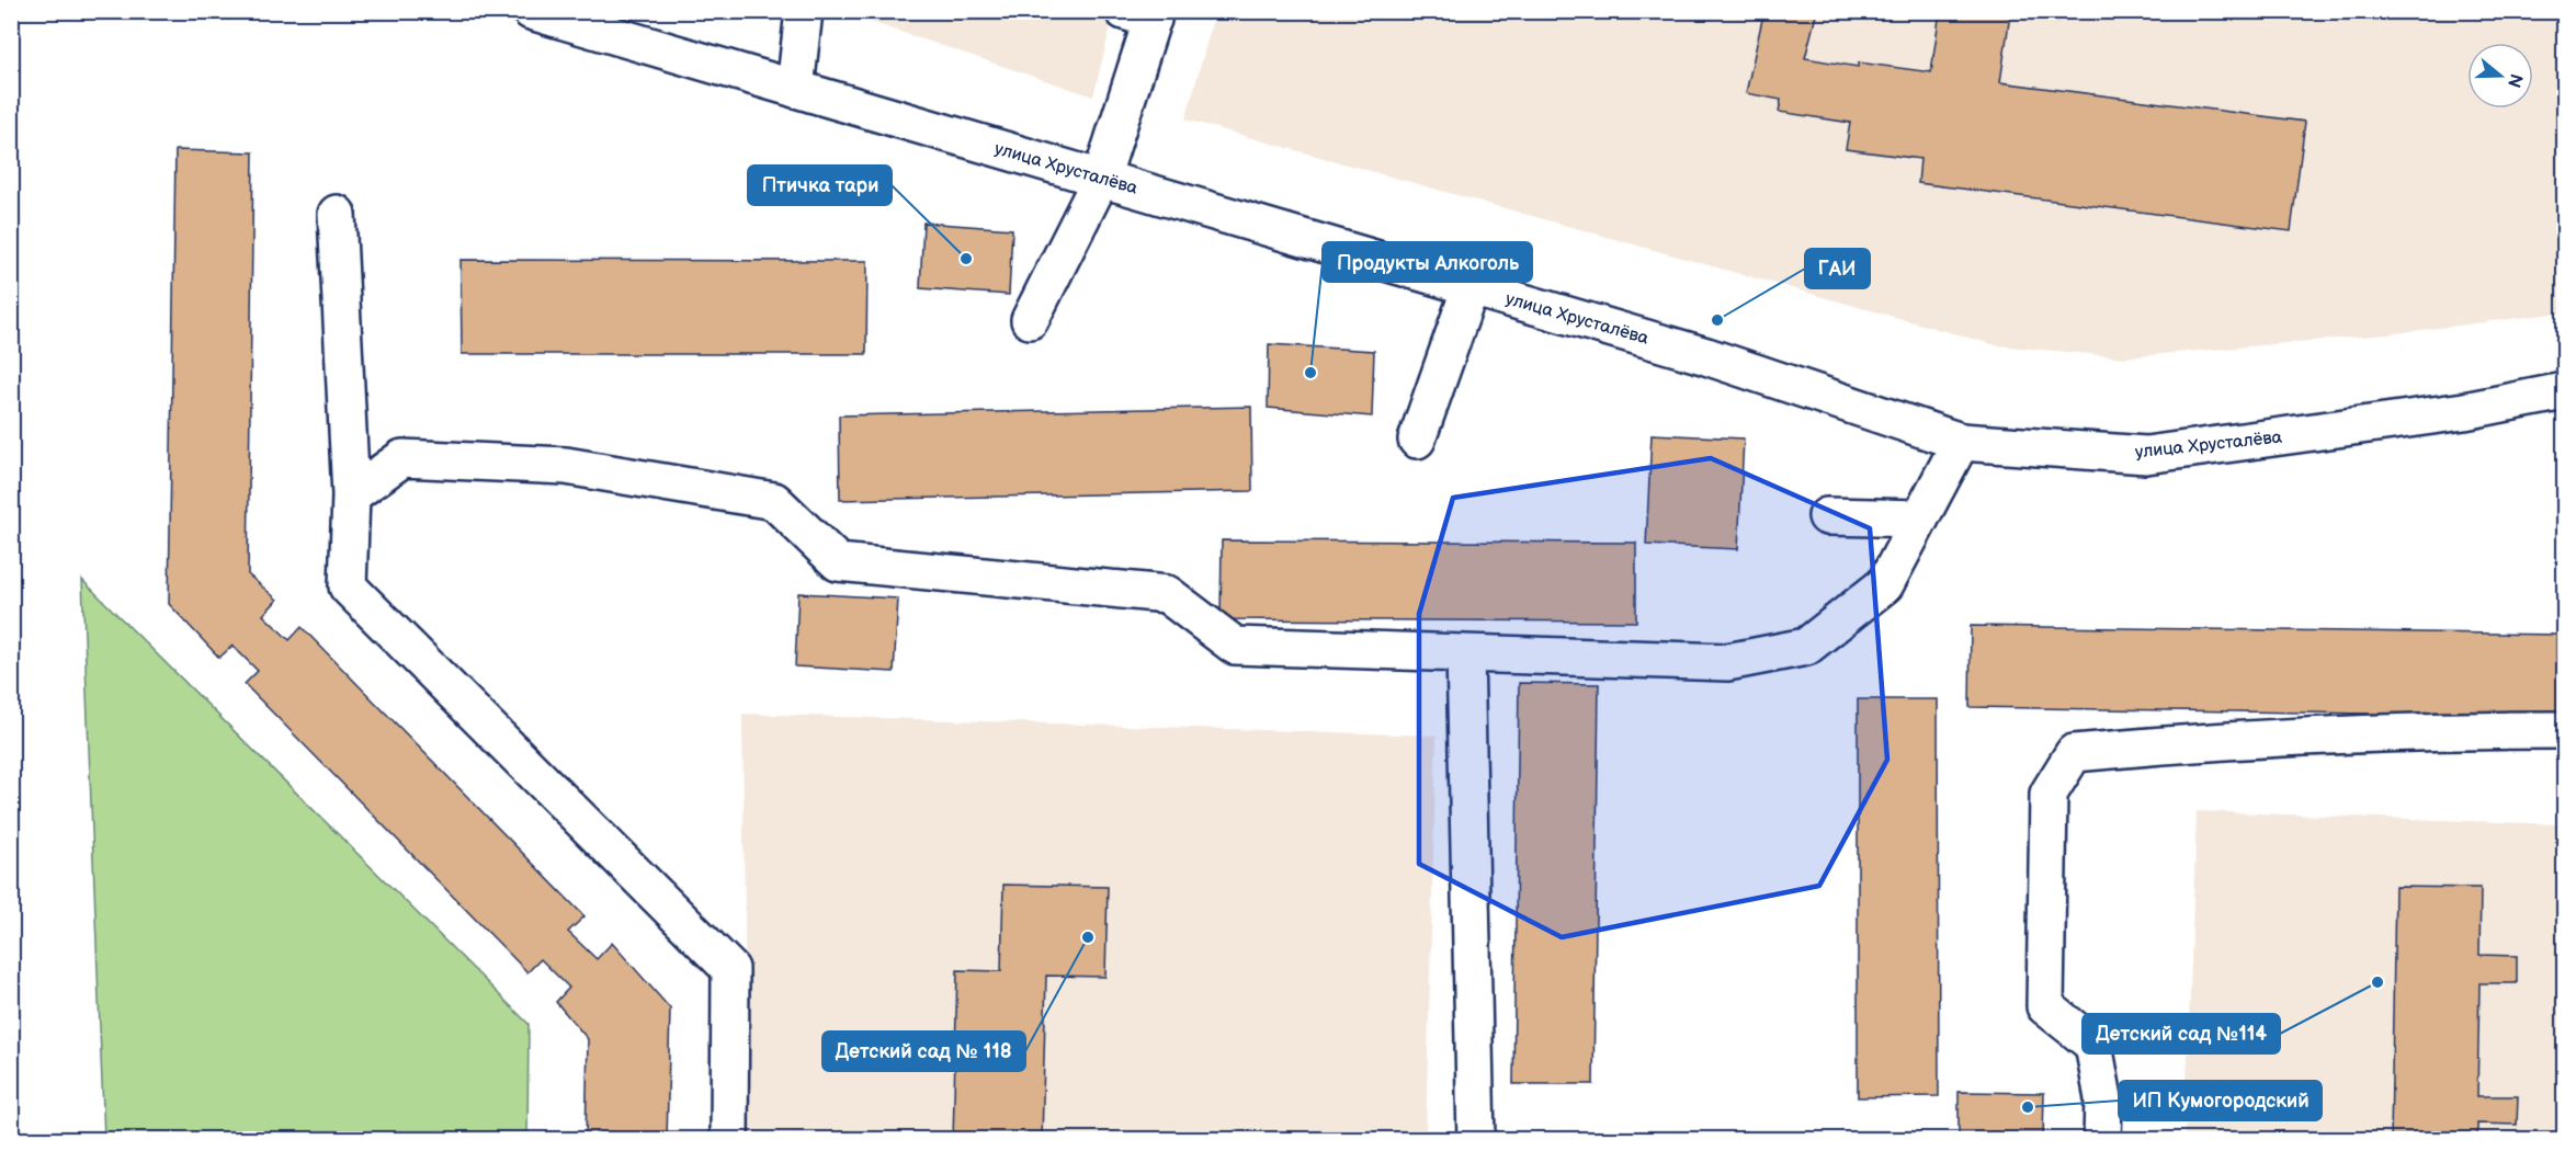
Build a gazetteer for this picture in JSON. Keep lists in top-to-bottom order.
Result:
{
  "streets": {
    "main road": ["улица Хрусталёва"]
  },
  "places": [
    "Птичка тари",
    "ГАИ",
    "Продукты Алкоголь",
    "Детский сад № 118",
    "Детский сад №114",
    "ИП Кумогородский"
  ],
  "north": "right"
}
